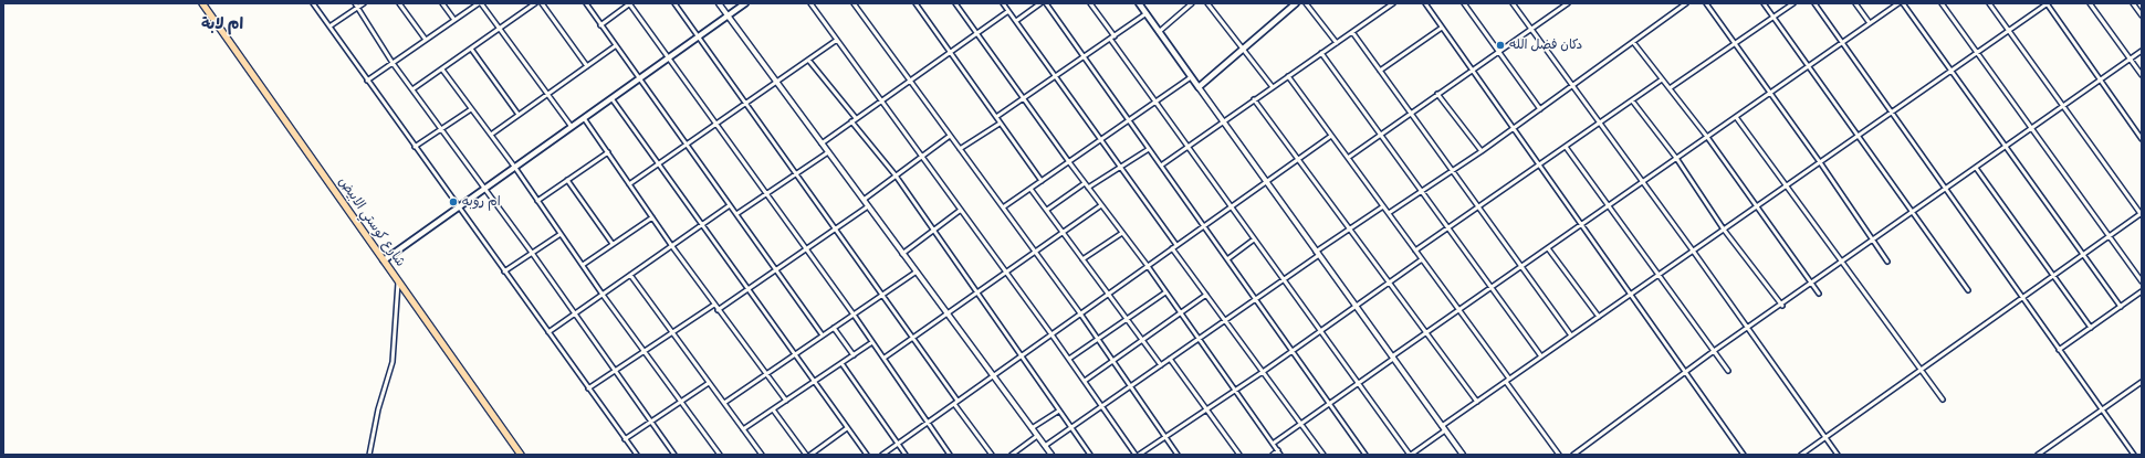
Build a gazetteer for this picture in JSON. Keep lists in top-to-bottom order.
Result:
{
  "streets": {
    "highway": ["شارع كوستي الابيض"]
  },
  "districts": ["ام لابة"],
  "places": ["دكان فضل الله", "ام روبه"]
}
